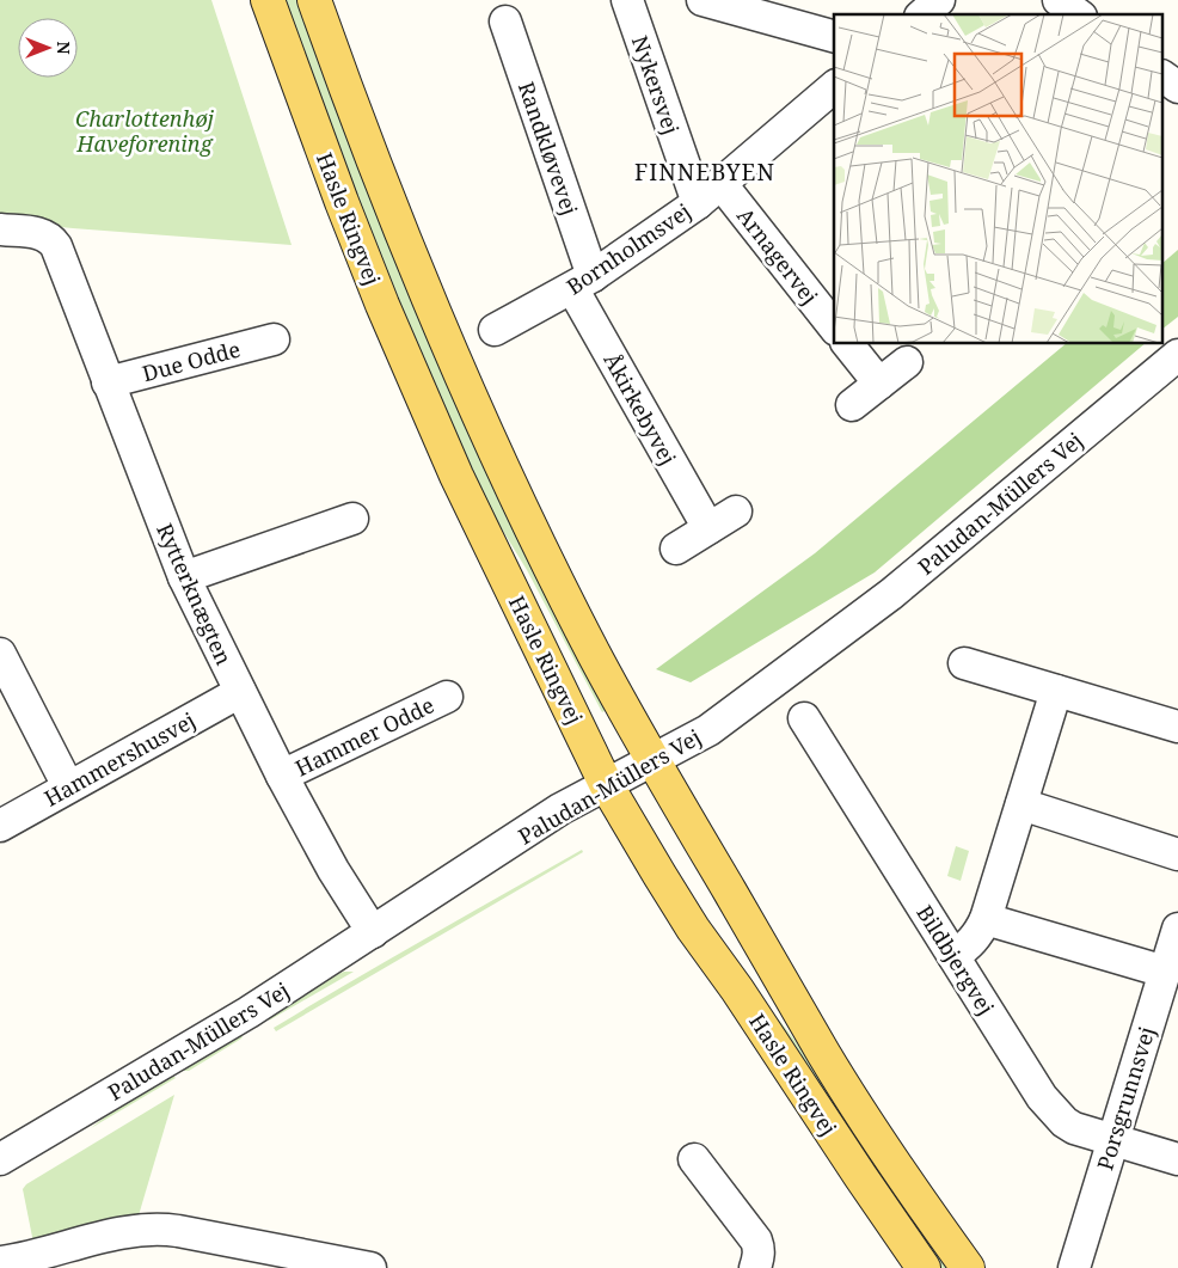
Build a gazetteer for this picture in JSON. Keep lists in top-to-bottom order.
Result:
{
  "streets": {
    "main road": ["Hasle Ringvej"],
    "street": [
      "Nykersvej",
      "Randkløvevej",
      "Bornholmsvej",
      "Arnagervej",
      "Due Odde",
      "Åkirkebyvej",
      "Paludan-Müllers Vej",
      "Rytterknægten",
      "Hammer Odde",
      "Hammershusvej",
      "Bildbjergvej",
      "Porsgrunnsvej"
    ]
  },
  "crossings": [
    ["Nykersvej", "Bornholmsvej"],
    ["Randkløvevej", "Bornholmsvej"],
    ["Randkløvevej", "Åkirkebyvej"],
    ["Hasle Ringvej", "Paludan-Müllers Vej"],
    ["Bornholmsvej", "Arnagervej"],
    ["Bornholmsvej", "Åkirkebyvej"],
    ["Due Odde", "Rytterknægten"],
    ["Paludan-Müllers Vej", "Rytterknægten"],
    ["Rytterknægten", "Hammer Odde"],
    ["Rytterknægten", "Hammershusvej"],
    ["Bildbjergvej", "Porsgrunnsvej"]
  ],
  "districts": ["FINNEBYEN"],
  "parks": ["Charlottenhøj Haveforening"],
  "north": "right"
}
